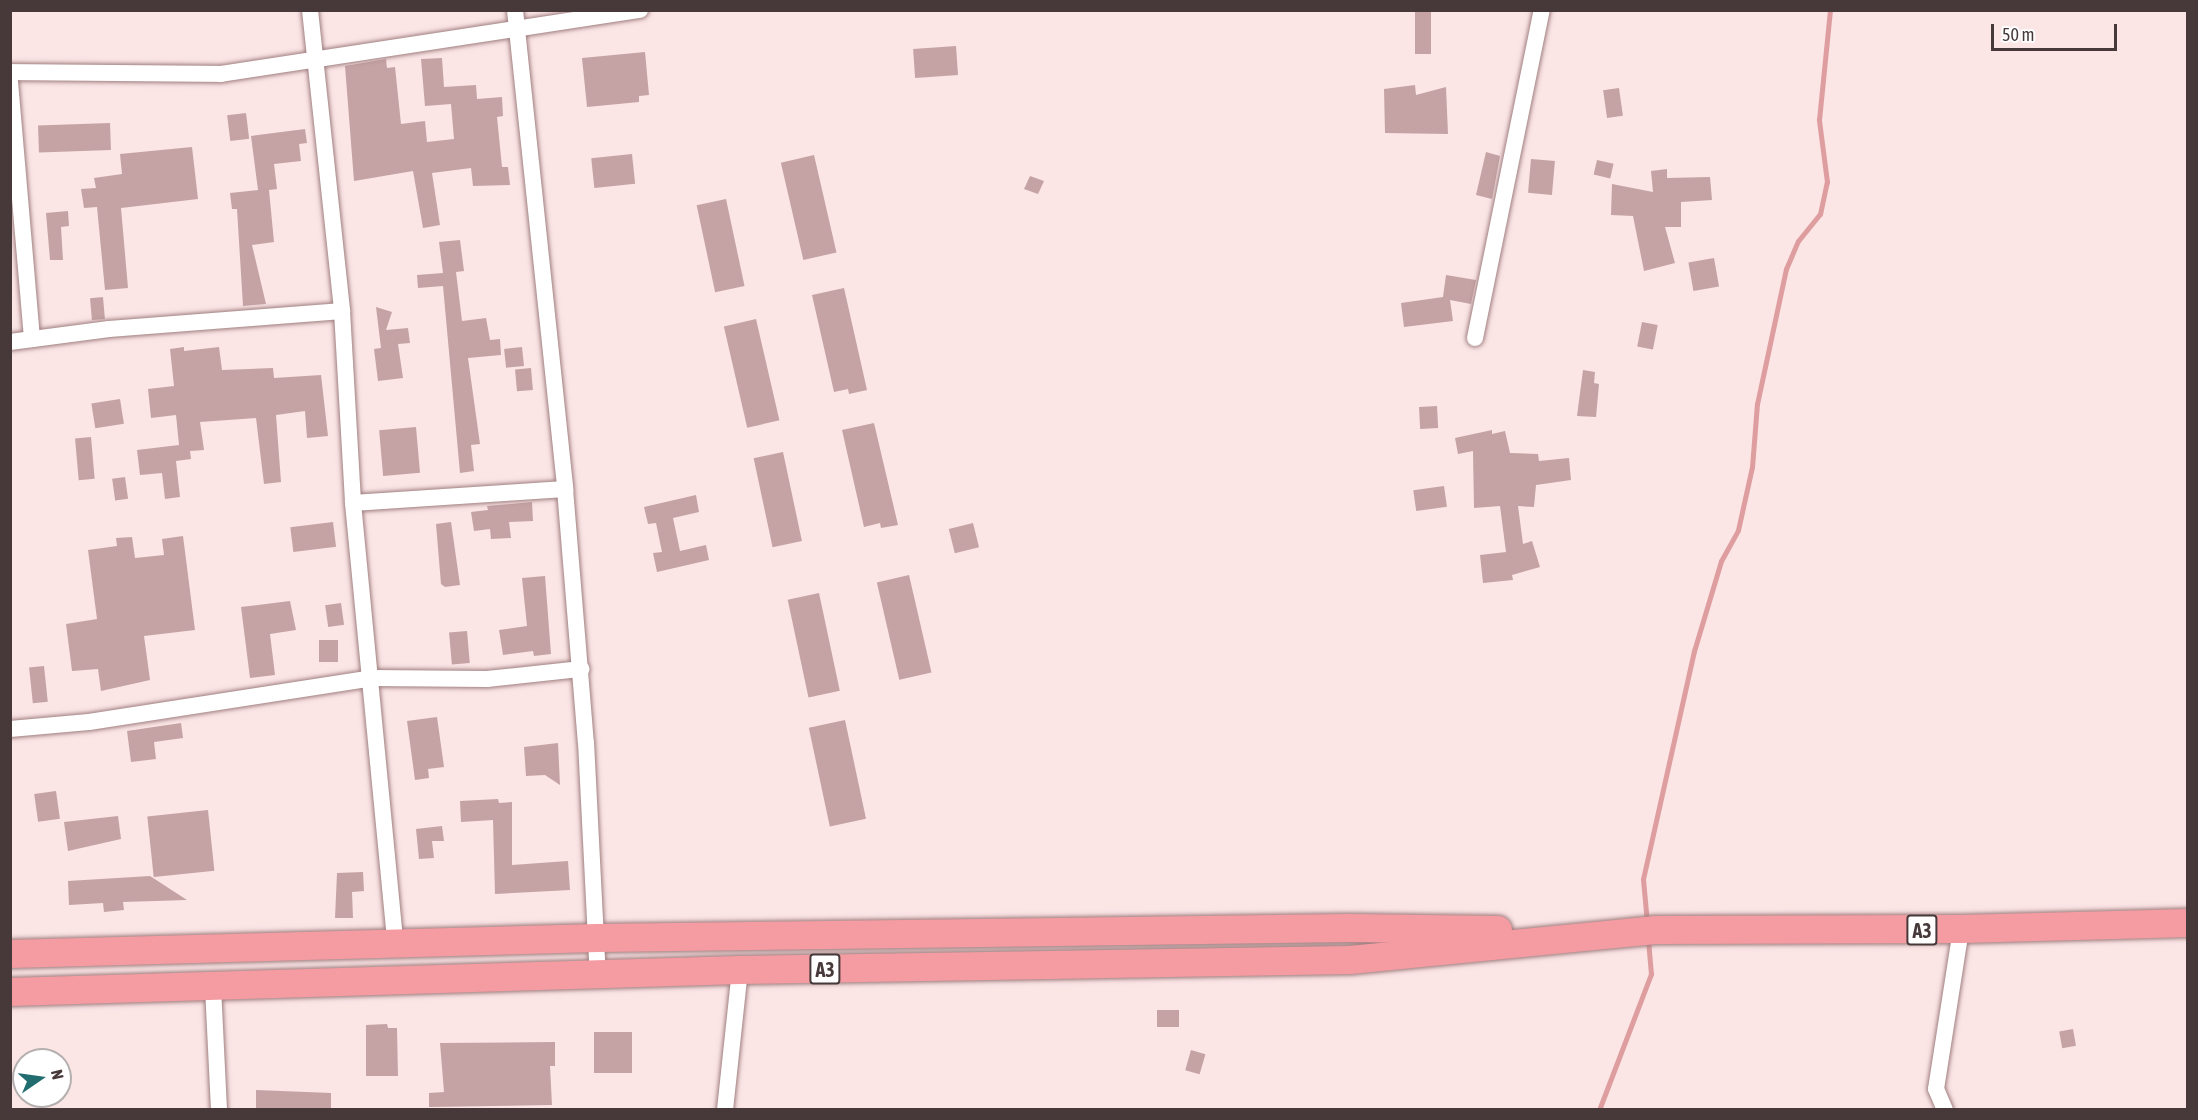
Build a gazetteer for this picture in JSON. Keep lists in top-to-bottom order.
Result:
{
  "streets": {
    "highway": ["A3"]
  },
  "scale_bar": "50 m",
  "north": "right"
}
